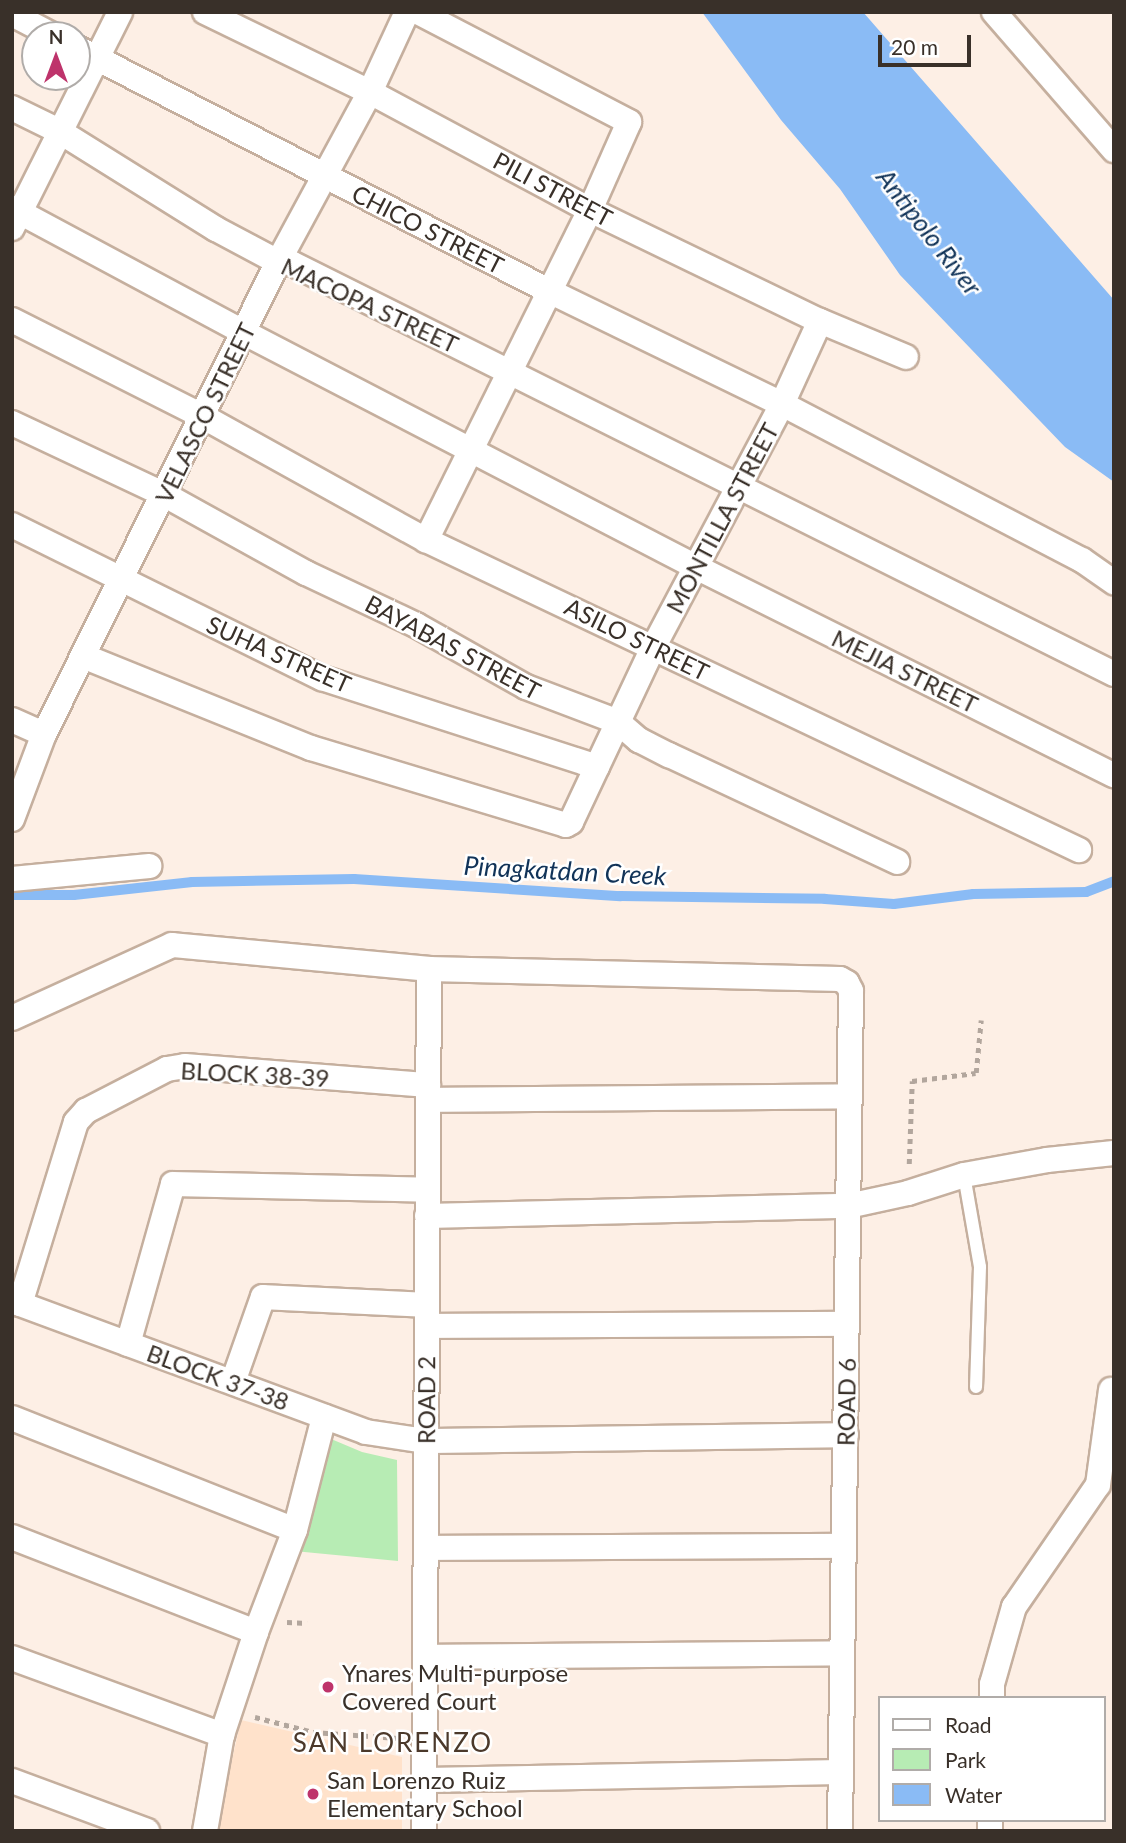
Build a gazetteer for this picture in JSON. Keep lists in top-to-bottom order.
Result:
{
  "streets": {
    "street": [
      "PILI STREET",
      "CHICO STREET",
      "MACOPA STREET",
      "VELASCO STREET",
      "MONTILLA STREET",
      "ASILO STREET",
      "BAYABAS STREET",
      "SUHA STREET",
      "MEJIA STREET",
      "BLOCK 38-39",
      "BLOCK 37-38",
      "ROAD 2",
      "ROAD 6"
    ]
  },
  "crossings": [
    ["PILI STREET", "VELASCO STREET"],
    ["PILI STREET", "MONTILLA STREET"],
    ["CHICO STREET", "VELASCO STREET"],
    ["CHICO STREET", "MONTILLA STREET"],
    ["MACOPA STREET", "VELASCO STREET"],
    ["MACOPA STREET", "MONTILLA STREET"],
    ["VELASCO STREET", "MONTILLA STREET"],
    ["VELASCO STREET", "ASILO STREET"],
    ["VELASCO STREET", "BAYABAS STREET"],
    ["VELASCO STREET", "SUHA STREET"],
    ["MONTILLA STREET", "ASILO STREET"],
    ["MONTILLA STREET", "BAYABAS STREET"],
    ["MONTILLA STREET", "SUHA STREET"],
    ["MONTILLA STREET", "MEJIA STREET"],
    ["BLOCK 38-39", "BLOCK 37-38"],
    ["BLOCK 38-39", "ROAD 2"],
    ["BLOCK 38-39", "ROAD 6"],
    ["BLOCK 37-38", "ROAD 2"],
    ["BLOCK 37-38", "ROAD 6"],
    ["ROAD 2", "ROAD 6"]
  ],
  "districts": ["SAN LORENZO"],
  "water": ["Antipolo River", "Pinagkatdan Creek"],
  "places": ["Ynares Multi-purpose Covered Court", "San Lorenzo Ruiz Elementary School"],
  "legend": ["Road", "Park", "Water"],
  "scale_bar": "20 m",
  "north": "top"
}
